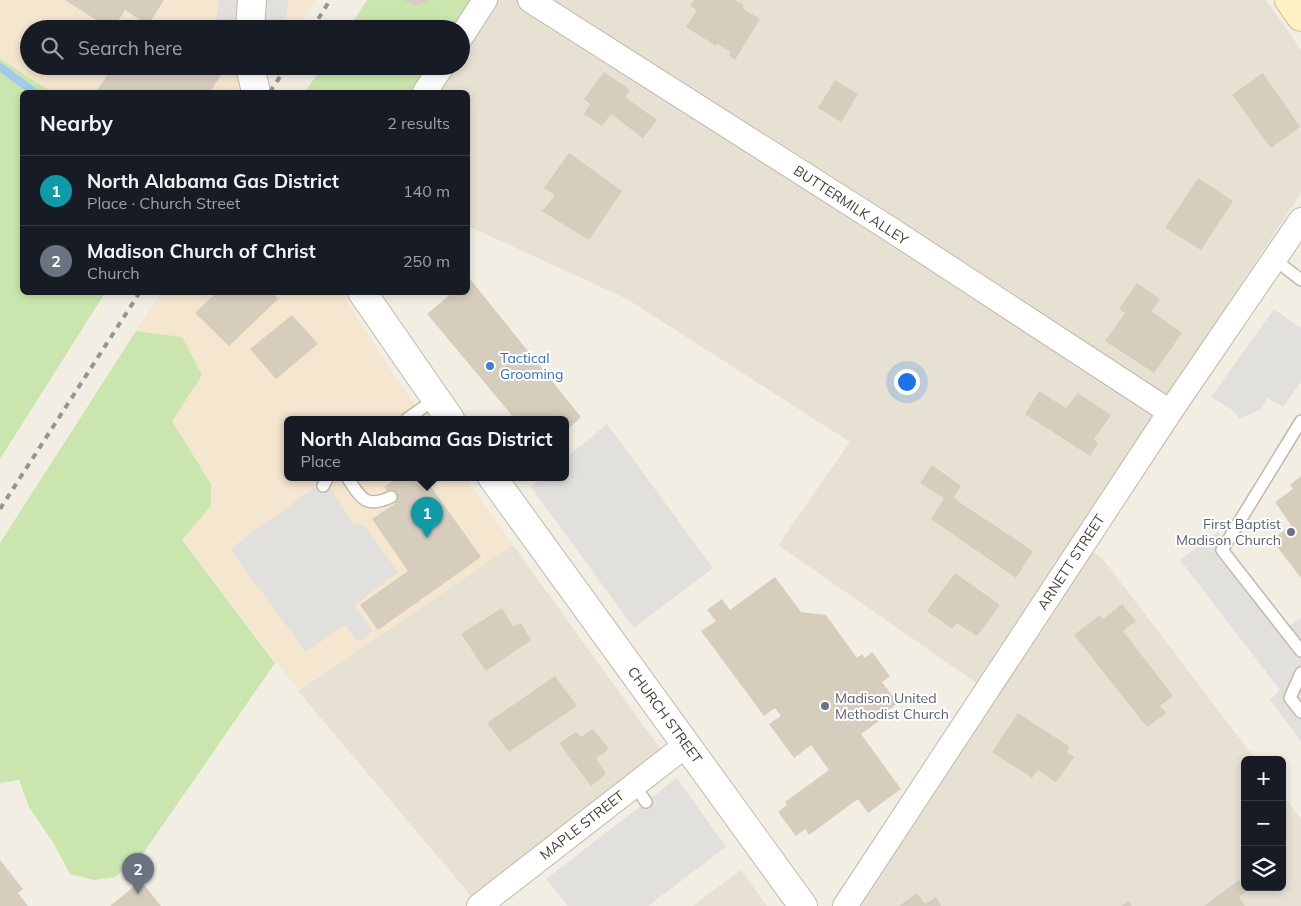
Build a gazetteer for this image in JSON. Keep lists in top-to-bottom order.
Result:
{
  "streets": {
    "street": [
      "BUTTERMILK ALLEY",
      "ARNETT STREET",
      "CHURCH STREET",
      "MAPLE STREET"
    ]
  },
  "crossings": [
    ["BUTTERMILK ALLEY", "ARNETT STREET"],
    ["CHURCH STREET", "MAPLE STREET"]
  ],
  "places": ["Tactical Grooming", "First Baptist Madison Church", "Madison United Methodist Church"],
  "page": {
    "search": "Search here",
    "heading": ["Nearby", "2 results"],
    "list": [
      {
        "mark": "1",
        "name": "North Alabama Gas District",
        "note": "Place · Church Street",
        "value": "140 m"
      },
      {
        "mark": "2",
        "name": "Madison Church of Christ",
        "note": "Church",
        "value": "250 m"
      }
    ],
    "popup": ["North Alabama Gas District", "Place"],
    "pins": ["1", "2"],
    "map_buttons": ["+", "−"]
  }
}
